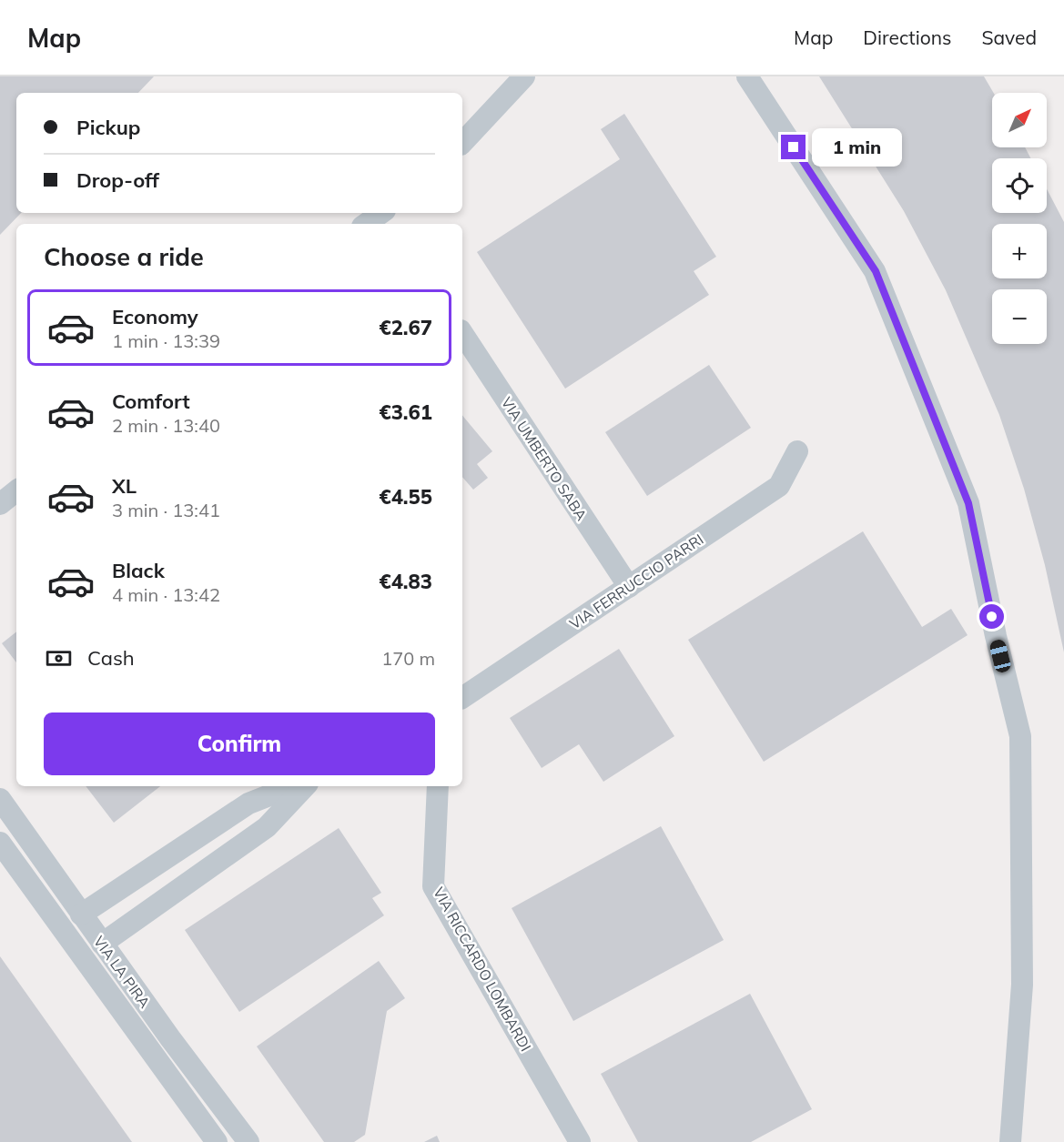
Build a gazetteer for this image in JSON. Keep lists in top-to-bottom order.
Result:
{
  "streets": {
    "street": [
      "VIA UMBERTO SABA",
      "VIA FERRUCCIO PARRI",
      "VIA RICCARDO LOMBARDI",
      "VIA LA PIRA"
    ]
  },
  "crossings": [
    ["VIA UMBERTO SABA", "VIA FERRUCCIO PARRI"]
  ],
  "north": "top right",
  "page": {
    "header": "Map",
    "nav": ["Map", "Directions", "Saved"],
    "map_buttons": ["+", "−"],
    "banner": ["Pickup", "Drop-off"],
    "bubble": "1 min",
    "heading": "Choose a ride",
    "list": [
      {
        "name": "Economy",
        "note": "1 min · 13:39",
        "value": "€2.67"
      },
      {
        "name": "Comfort",
        "note": "2 min · 13:40",
        "value": "€3.61"
      },
      {
        "name": "XL",
        "note": "3 min · 13:41",
        "value": "€4.55"
      },
      {
        "name": "Black",
        "note": "4 min · 13:42",
        "value": "€4.83"
      }
    ],
    "pay": ["Cash", "170 m"],
    "buttons": "Confirm"
  }
}
